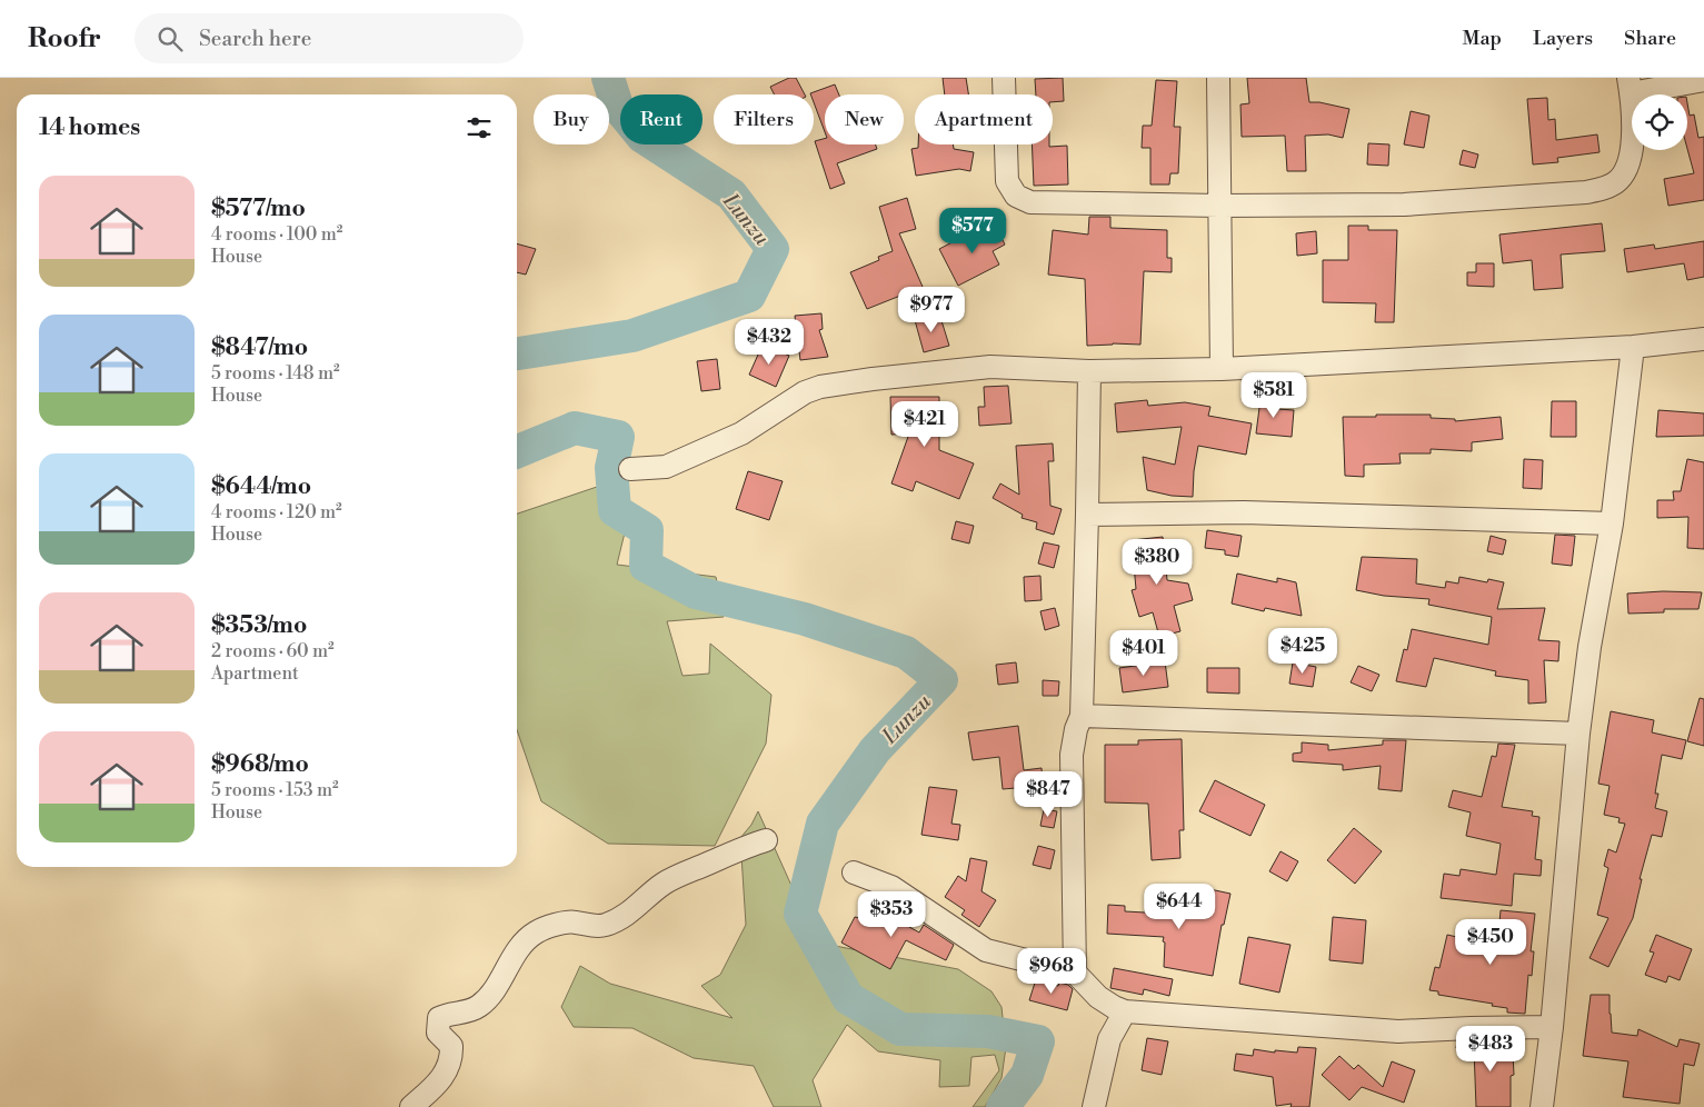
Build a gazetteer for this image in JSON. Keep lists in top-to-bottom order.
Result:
{
  "water": ["Lunzu"],
  "page": {
    "header": "Roofr",
    "search": "Search here",
    "nav": ["Map", "Layers", "Share"],
    "chip": [
      "Buy",
      "Rent",
      "Filters",
      "New",
      "Apartment"
    ],
    "heading": "14 homes",
    "list": [
      {
        "name": "$577/mo",
        "note": "4 rooms · 100 m² · House"
      },
      {
        "name": "$847/mo",
        "note": "5 rooms · 148 m² · House"
      },
      {
        "name": "$644/mo",
        "note": "4 rooms · 120 m² · House"
      },
      {
        "name": "$353/mo",
        "note": "2 rooms · 60 m² · Apartment"
      },
      {
        "name": "$968/mo",
        "note": "5 rooms · 153 m² · House"
      }
    ],
    "price": [
      "$577",
      "$977",
      "$432",
      "$581",
      "$421",
      "$380",
      "$425",
      "$401",
      "$847",
      "$644",
      "$353",
      "$450",
      "$968",
      "$483"
    ]
  }
}
